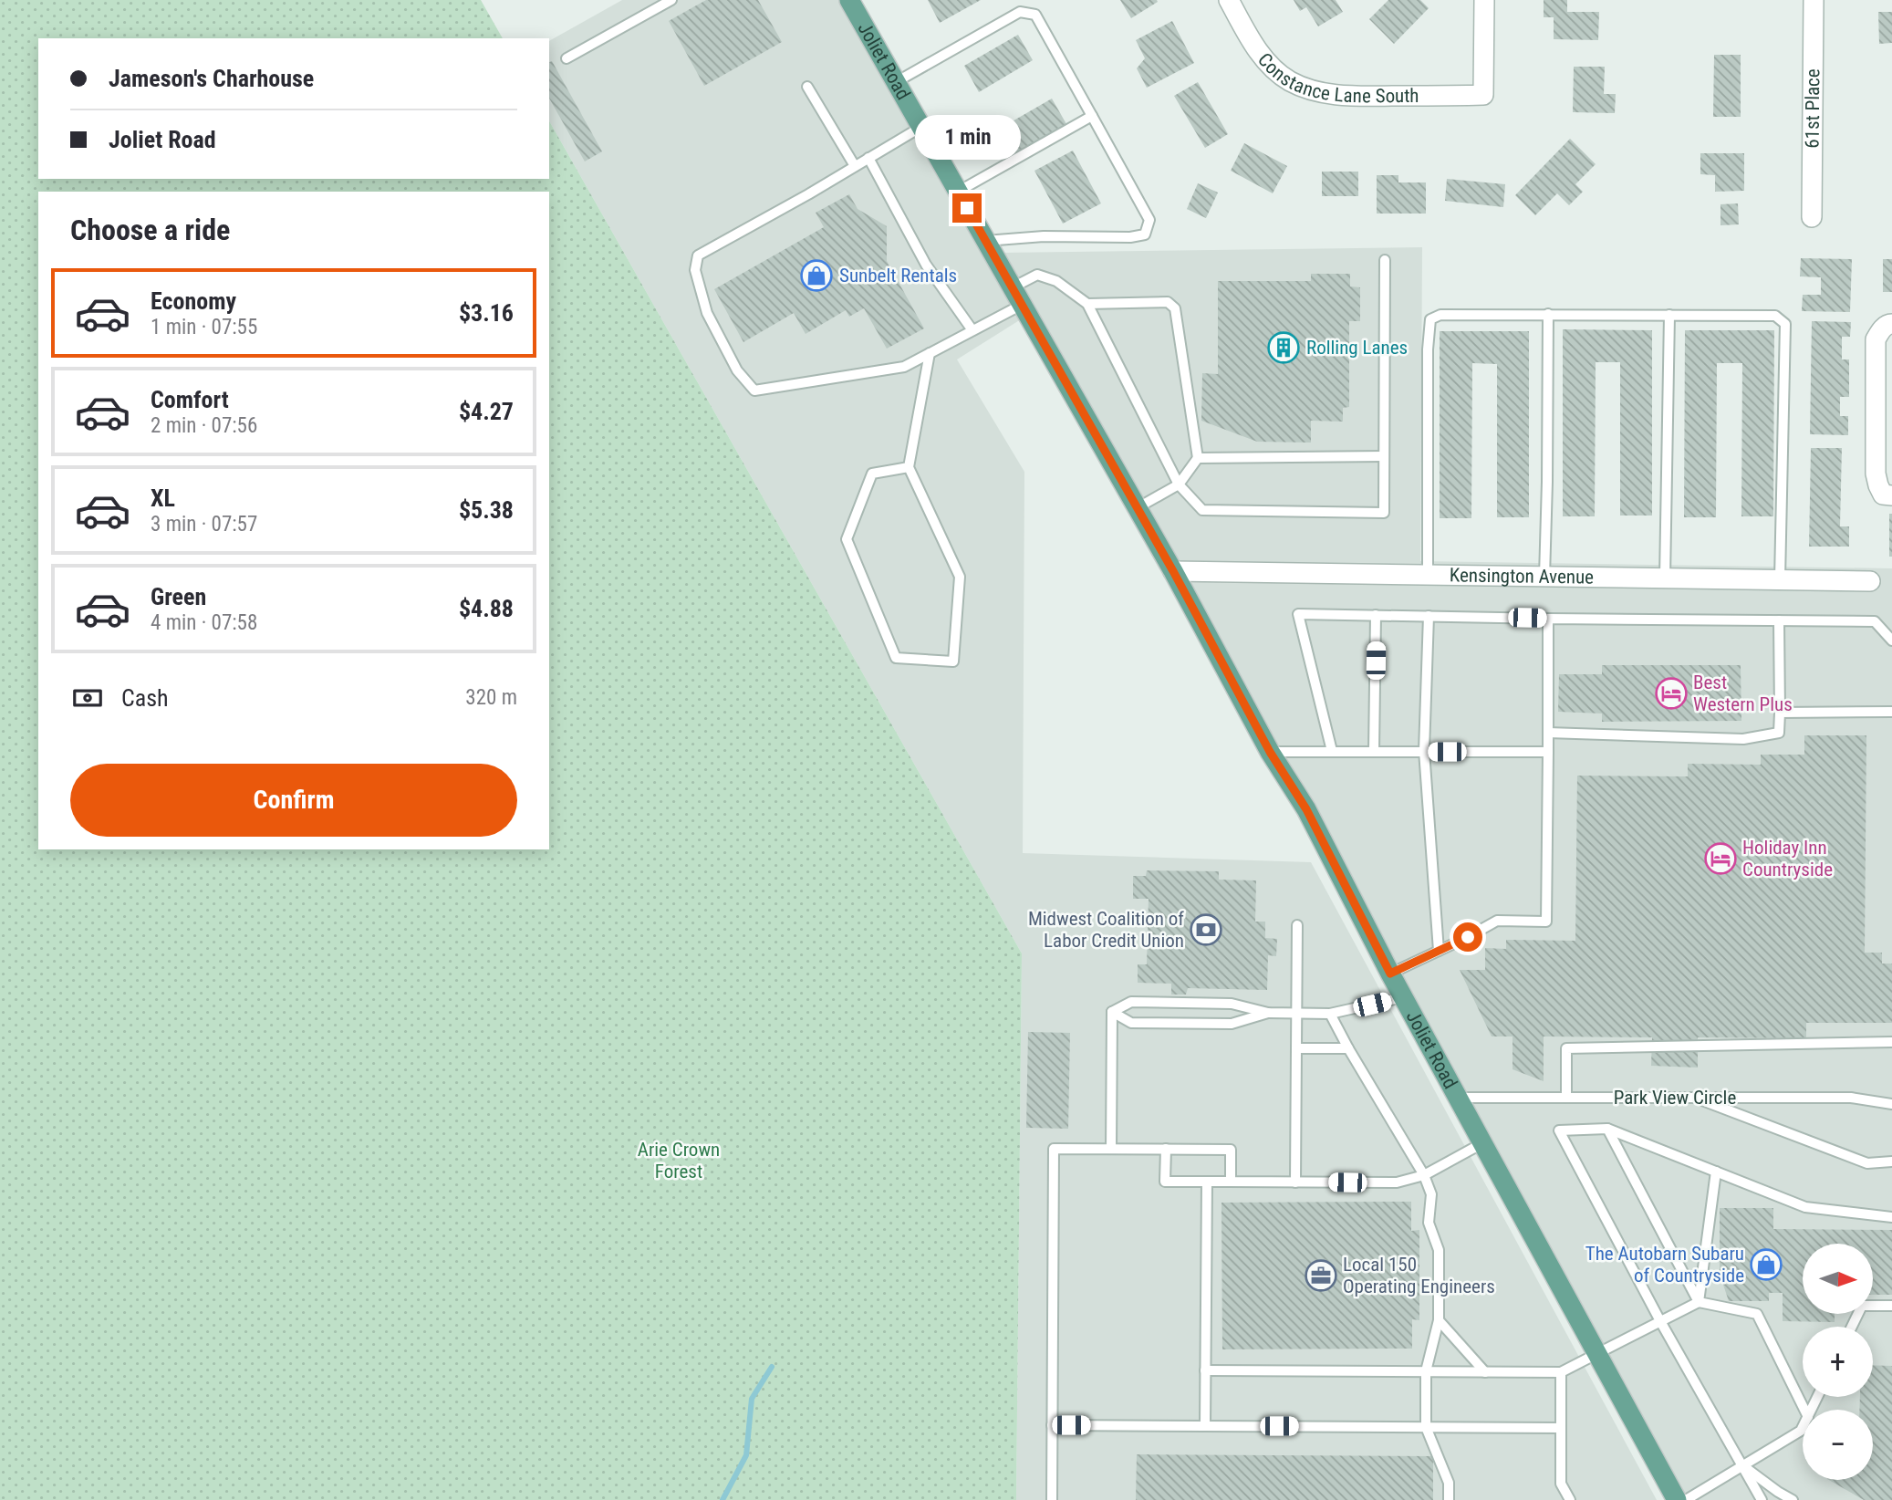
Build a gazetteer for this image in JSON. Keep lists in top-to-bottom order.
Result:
{
  "streets": {
    "main road": ["Joliet Road"],
    "street": ["Constance Lane South", "61st Place", "Kensington Avenue"],
    "lane": ["Park View Circle"]
  },
  "crossings": [
    ["Joliet Road", "Kensington Avenue"],
    ["Joliet Road", "Park View Circle"]
  ],
  "parks": ["Arie Crown Forest"],
  "places": {
    "shop": ["Sunbelt Rentals", "The Autobarn Subaru of Countryside"],
    "building": ["Rolling Lanes"],
    "hotel": ["Best Western Plus", "Holiday Inn Countryside"],
    "bank": ["Midwest Coalition of Labor Credit Union"],
    "office": ["Local 150 Operating Engineers"]
  },
  "north": "right",
  "page": {
    "banner": ["Jameson's Charhouse", "Joliet Road"],
    "bubble": "1 min",
    "heading": "Choose a ride",
    "list": [
      {
        "name": "Economy",
        "note": "1 min · 07:55",
        "value": "$3.16"
      },
      {
        "name": "Comfort",
        "note": "2 min · 07:56",
        "value": "$4.27"
      },
      {
        "name": "XL",
        "note": "3 min · 07:57",
        "value": "$5.38"
      },
      {
        "name": "Green",
        "note": "4 min · 07:58",
        "value": "$4.88"
      }
    ],
    "pay": ["Cash", "320 m"],
    "buttons": "Confirm",
    "map_buttons": ["+", "−"]
  }
}
